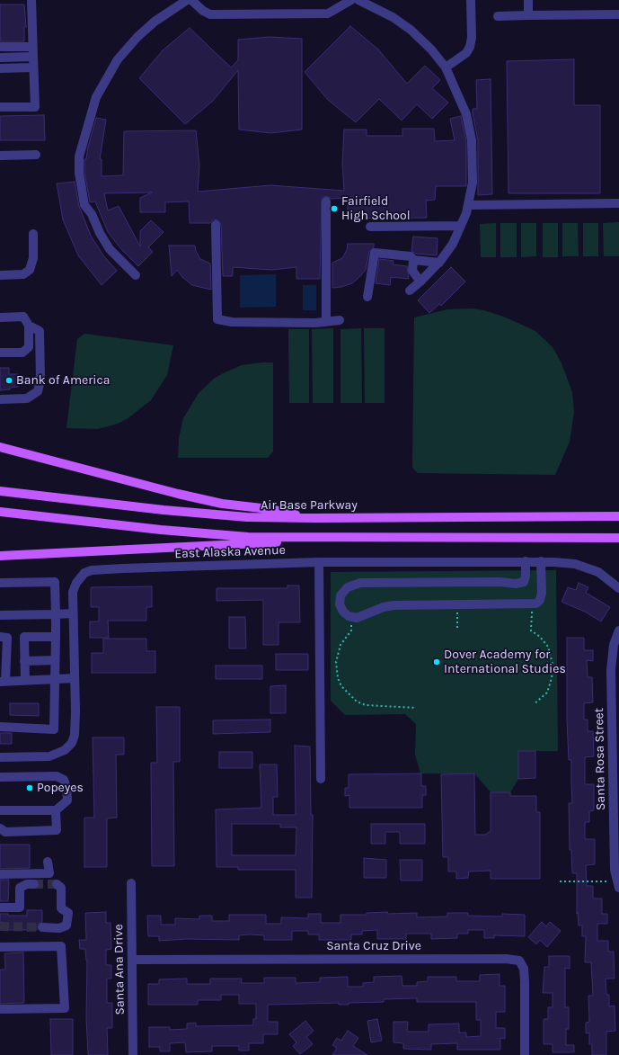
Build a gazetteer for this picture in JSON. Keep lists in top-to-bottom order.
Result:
{
  "streets": {
    "main road": ["Air Base Parkway"],
    "street": [
      "East Alaska Avenue",
      "Santa Rosa Street",
      "Santa Cruz Drive",
      "Santa Ana Drive"
    ]
  },
  "crossings": [
    ["Santa Cruz Drive", "Santa Ana Drive"]
  ],
  "places": [
    "Fairfield High School",
    "Bank of America",
    "Dover Academy for International Studies",
    "Popeyes"
  ]
}
